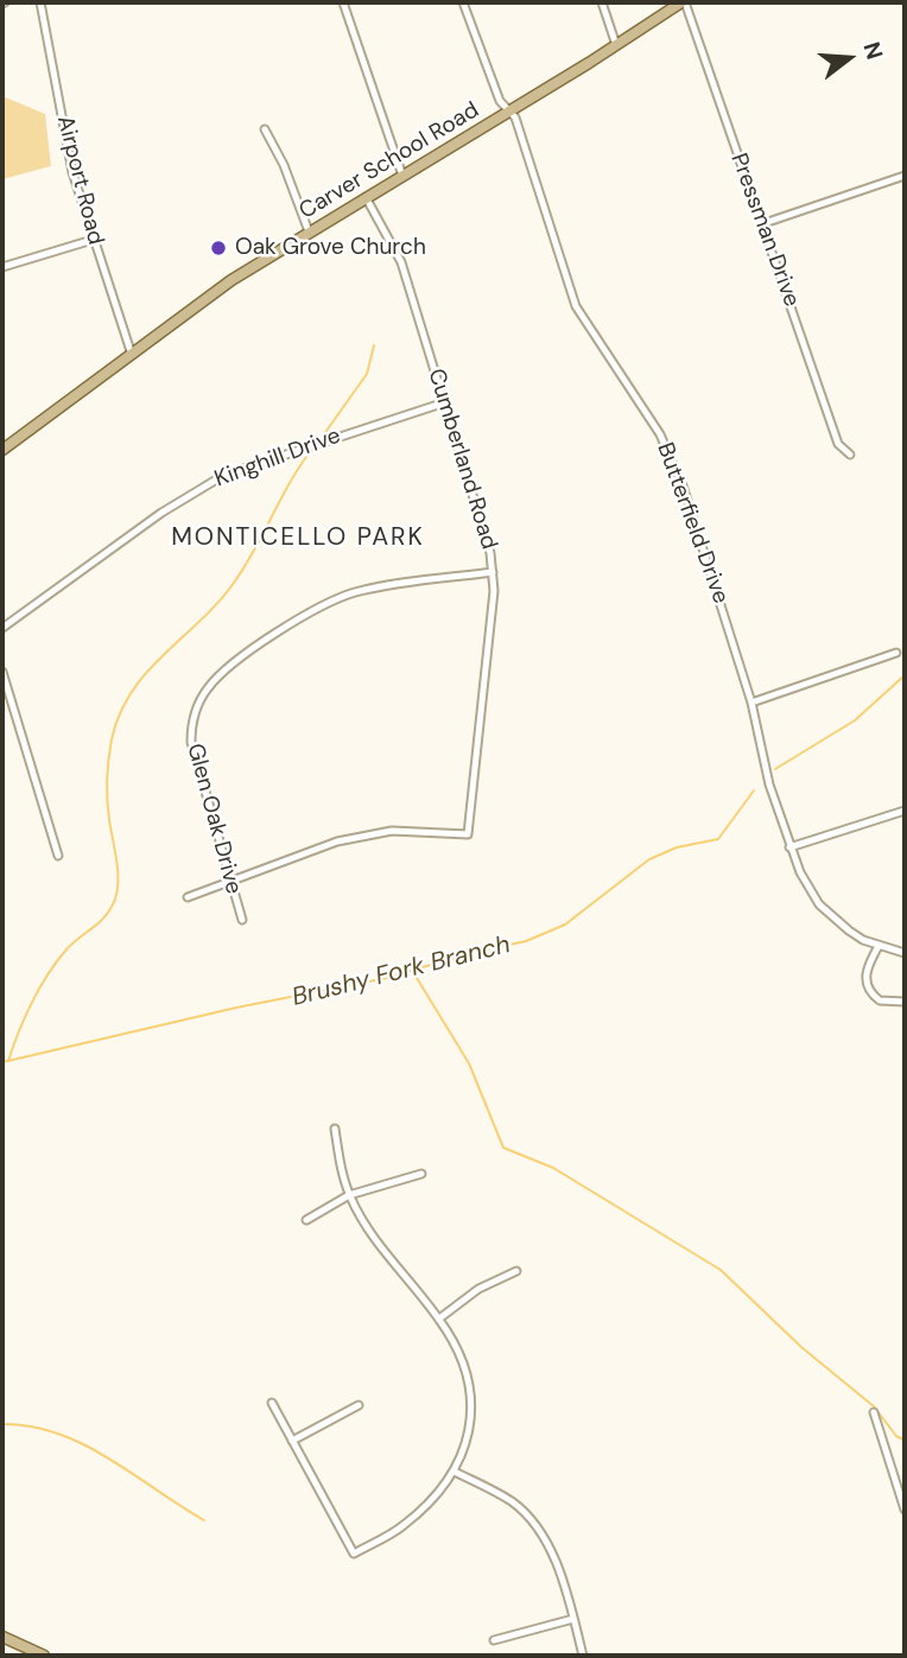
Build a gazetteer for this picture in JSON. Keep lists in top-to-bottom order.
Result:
{
  "streets": {
    "main road": ["Carver School Road"],
    "street": [
      "Airport Road",
      "Pressman Drive",
      "Kinghill Drive",
      "Cumberland Road",
      "Butterfield Drive",
      "Glen Oak Drive"
    ]
  },
  "crossings": [
    ["Carver School Road", "Airport Road"],
    ["Carver School Road", "Pressman Drive"],
    ["Carver School Road", "Cumberland Road"],
    ["Carver School Road", "Butterfield Drive"],
    ["Kinghill Drive", "Cumberland Road"],
    ["Cumberland Road", "Glen Oak Drive"]
  ],
  "districts": ["MONTICELLO PARK"],
  "water": ["Brushy Fork Branch"],
  "places": ["Oak Grove Church"],
  "north": "right"
}
